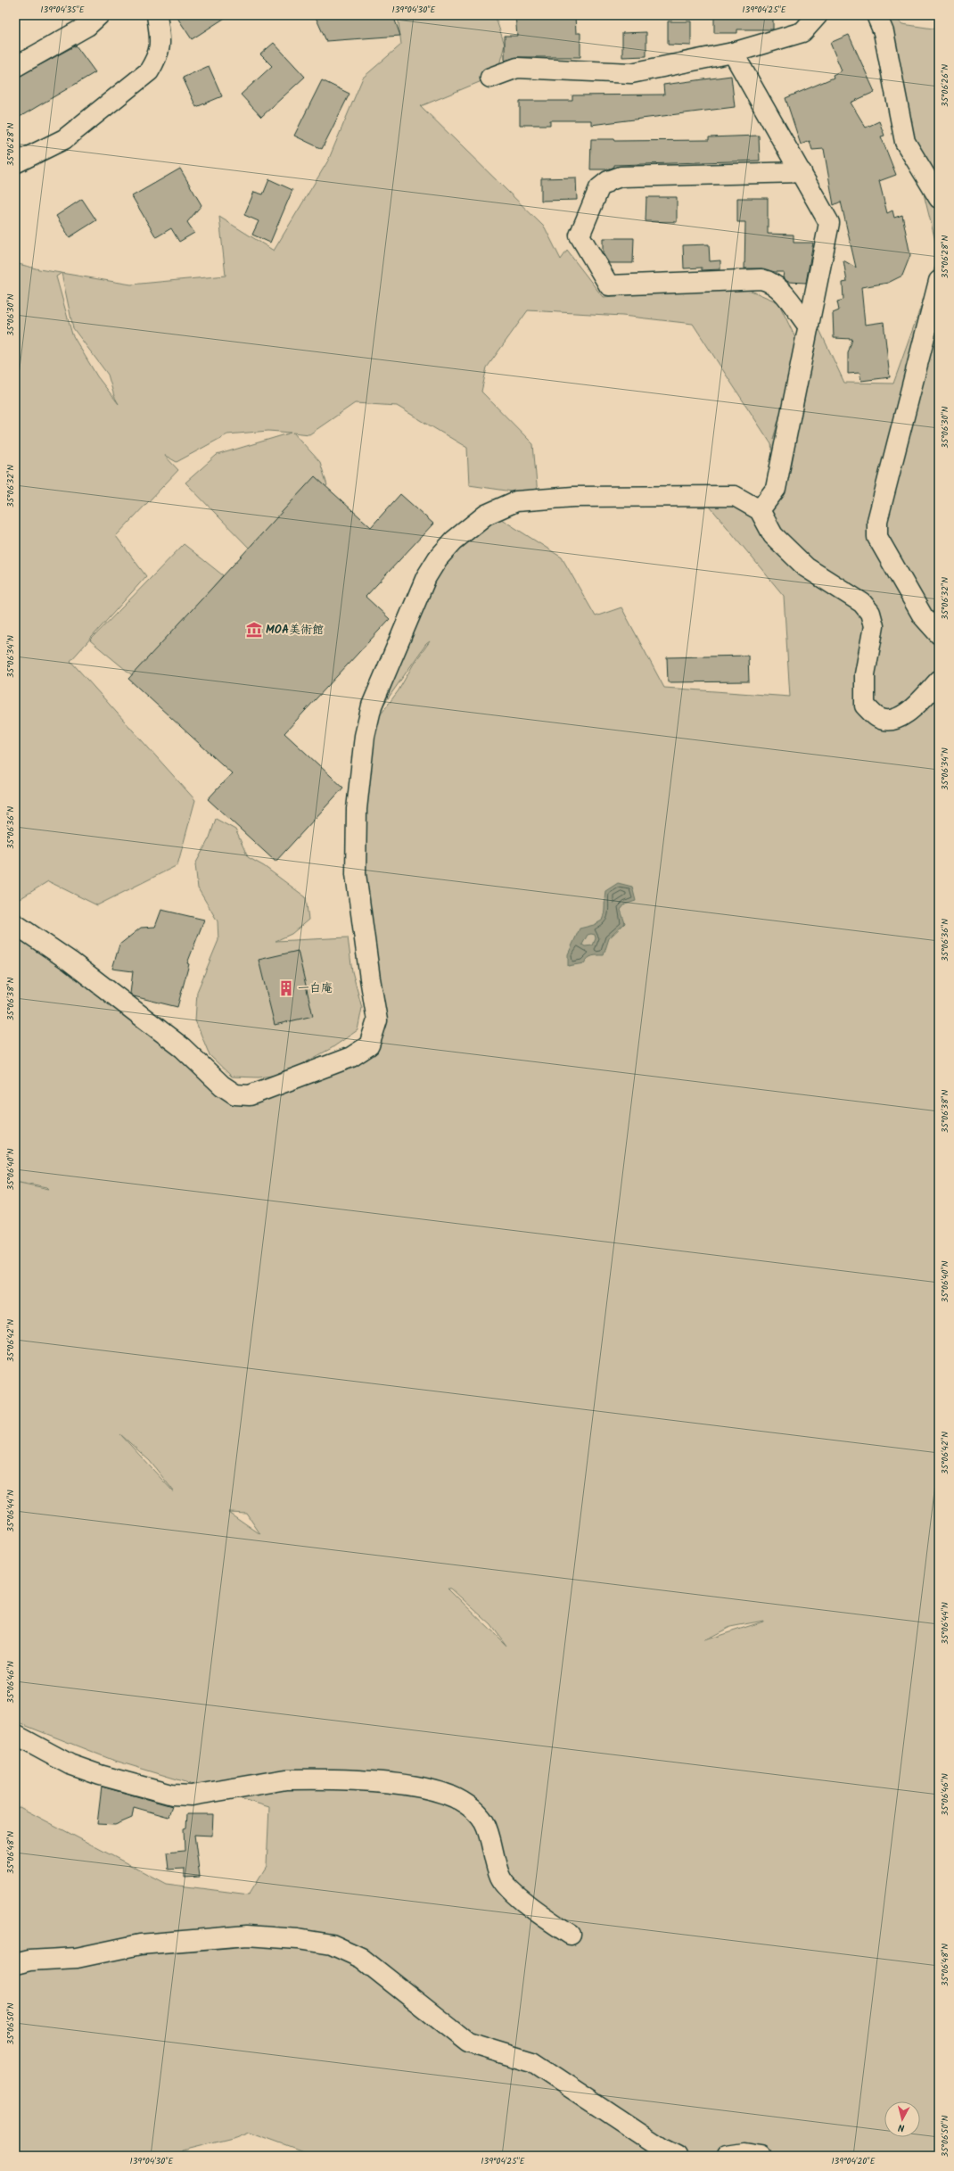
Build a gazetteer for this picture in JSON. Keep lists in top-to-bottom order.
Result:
{
  "places": {
    "museum": ["MOA美術館"],
    "building": ["一白庵"]
  },
  "north": "bottom",
  "coordinates": [
    "139°04'35\"E",
    "139°04'30\"E",
    "139°04'25\"E",
    "35°06'26\"N",
    "35°06'28\"N",
    "35°06'30\"N",
    "35°06'32\"N",
    "35°06'34\"N",
    "35°06'36\"N",
    "35°06'38\"N",
    "35°06'40\"N",
    "35°06'42\"N",
    "35°06'44\"N",
    "35°06'46\"N",
    "35°06'48\"N",
    "35°06'50\"N",
    "139°04'20\"E"
  ]
}
